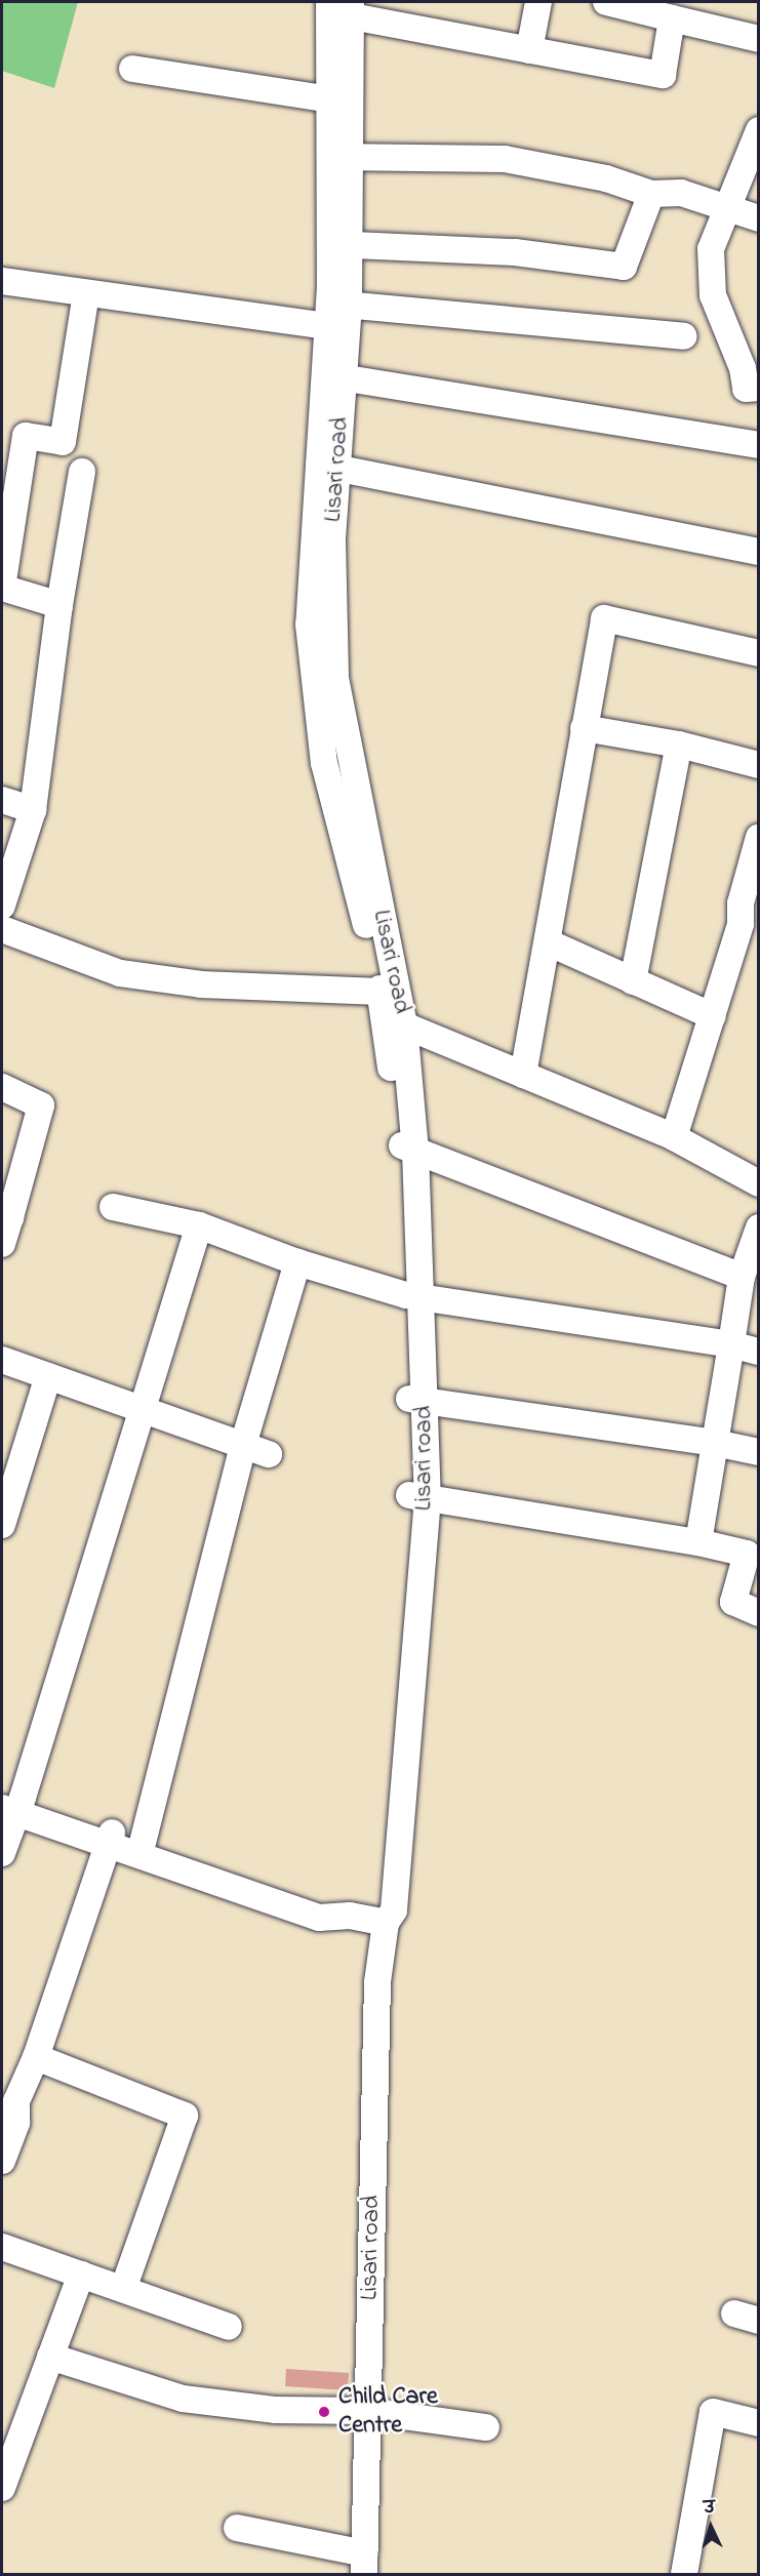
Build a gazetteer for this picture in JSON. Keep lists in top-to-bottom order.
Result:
{
  "streets": {
    "street": ["Lisari road"]
  },
  "places": ["Child Care Centre"],
  "north": "top"
}
